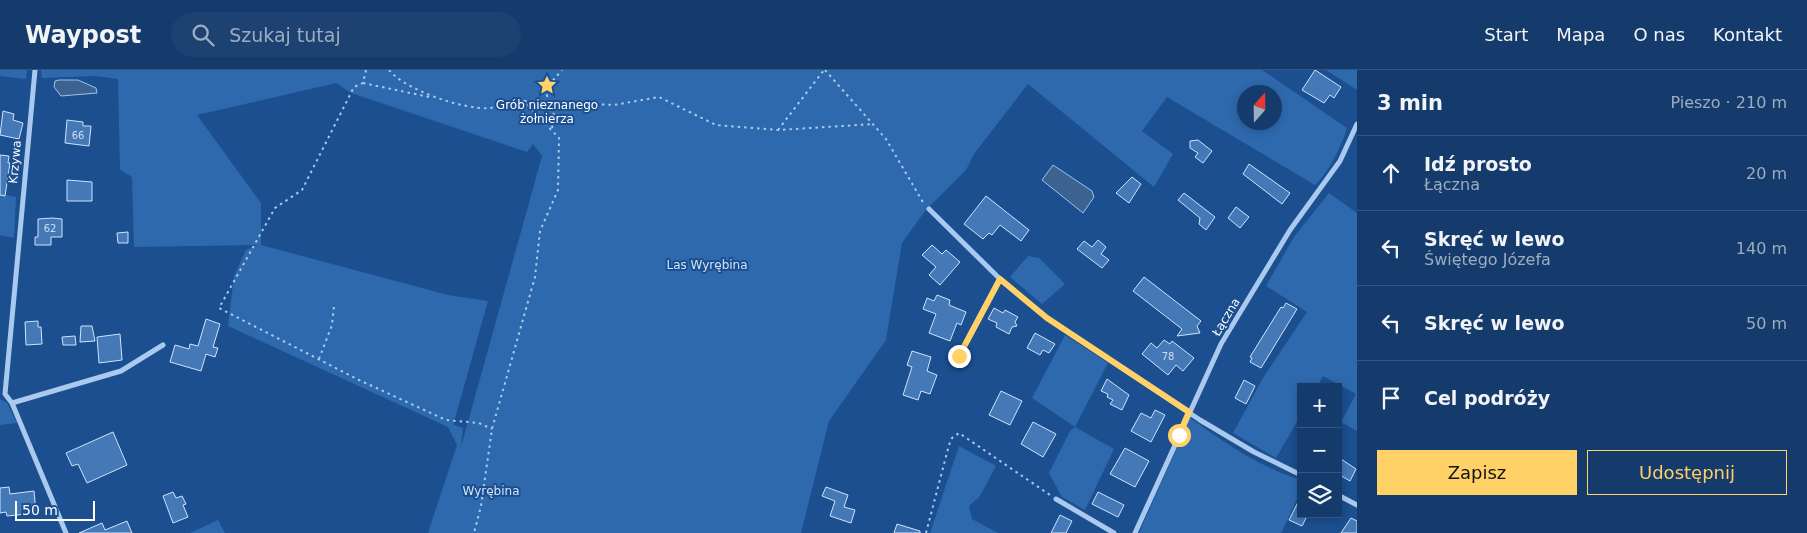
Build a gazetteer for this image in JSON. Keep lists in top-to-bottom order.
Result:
{
  "streets": {
    "street": ["Krzywa", "Łączna"]
  },
  "parks": ["Las Wyrębina", "Wyrębina"],
  "places": {
    "place": ["Grób nieznanego żołnierza"]
  },
  "house_numbers": ["66", "62", "78"],
  "scale_bar": "50 m",
  "north": "top",
  "page": {
    "header": "Waypost",
    "search": "Szukaj tutaj",
    "nav": [
      "Start",
      "Mapa",
      "O nas",
      "Kontakt"
    ],
    "heading": ["3 min", "Pieszo · 210 m"],
    "list": [
      ["Idź prosto", "Łączna", "20 m"],
      ["Skręć w lewo", "Świętego Józefa", "140 m"],
      ["Skręć w lewo", "50 m"],
      "Cel podróży"
    ],
    "map_buttons": ["+", "−"],
    "buttons": ["Zapisz", "Udostępnij"],
    "scale": "50 m"
  }
}
